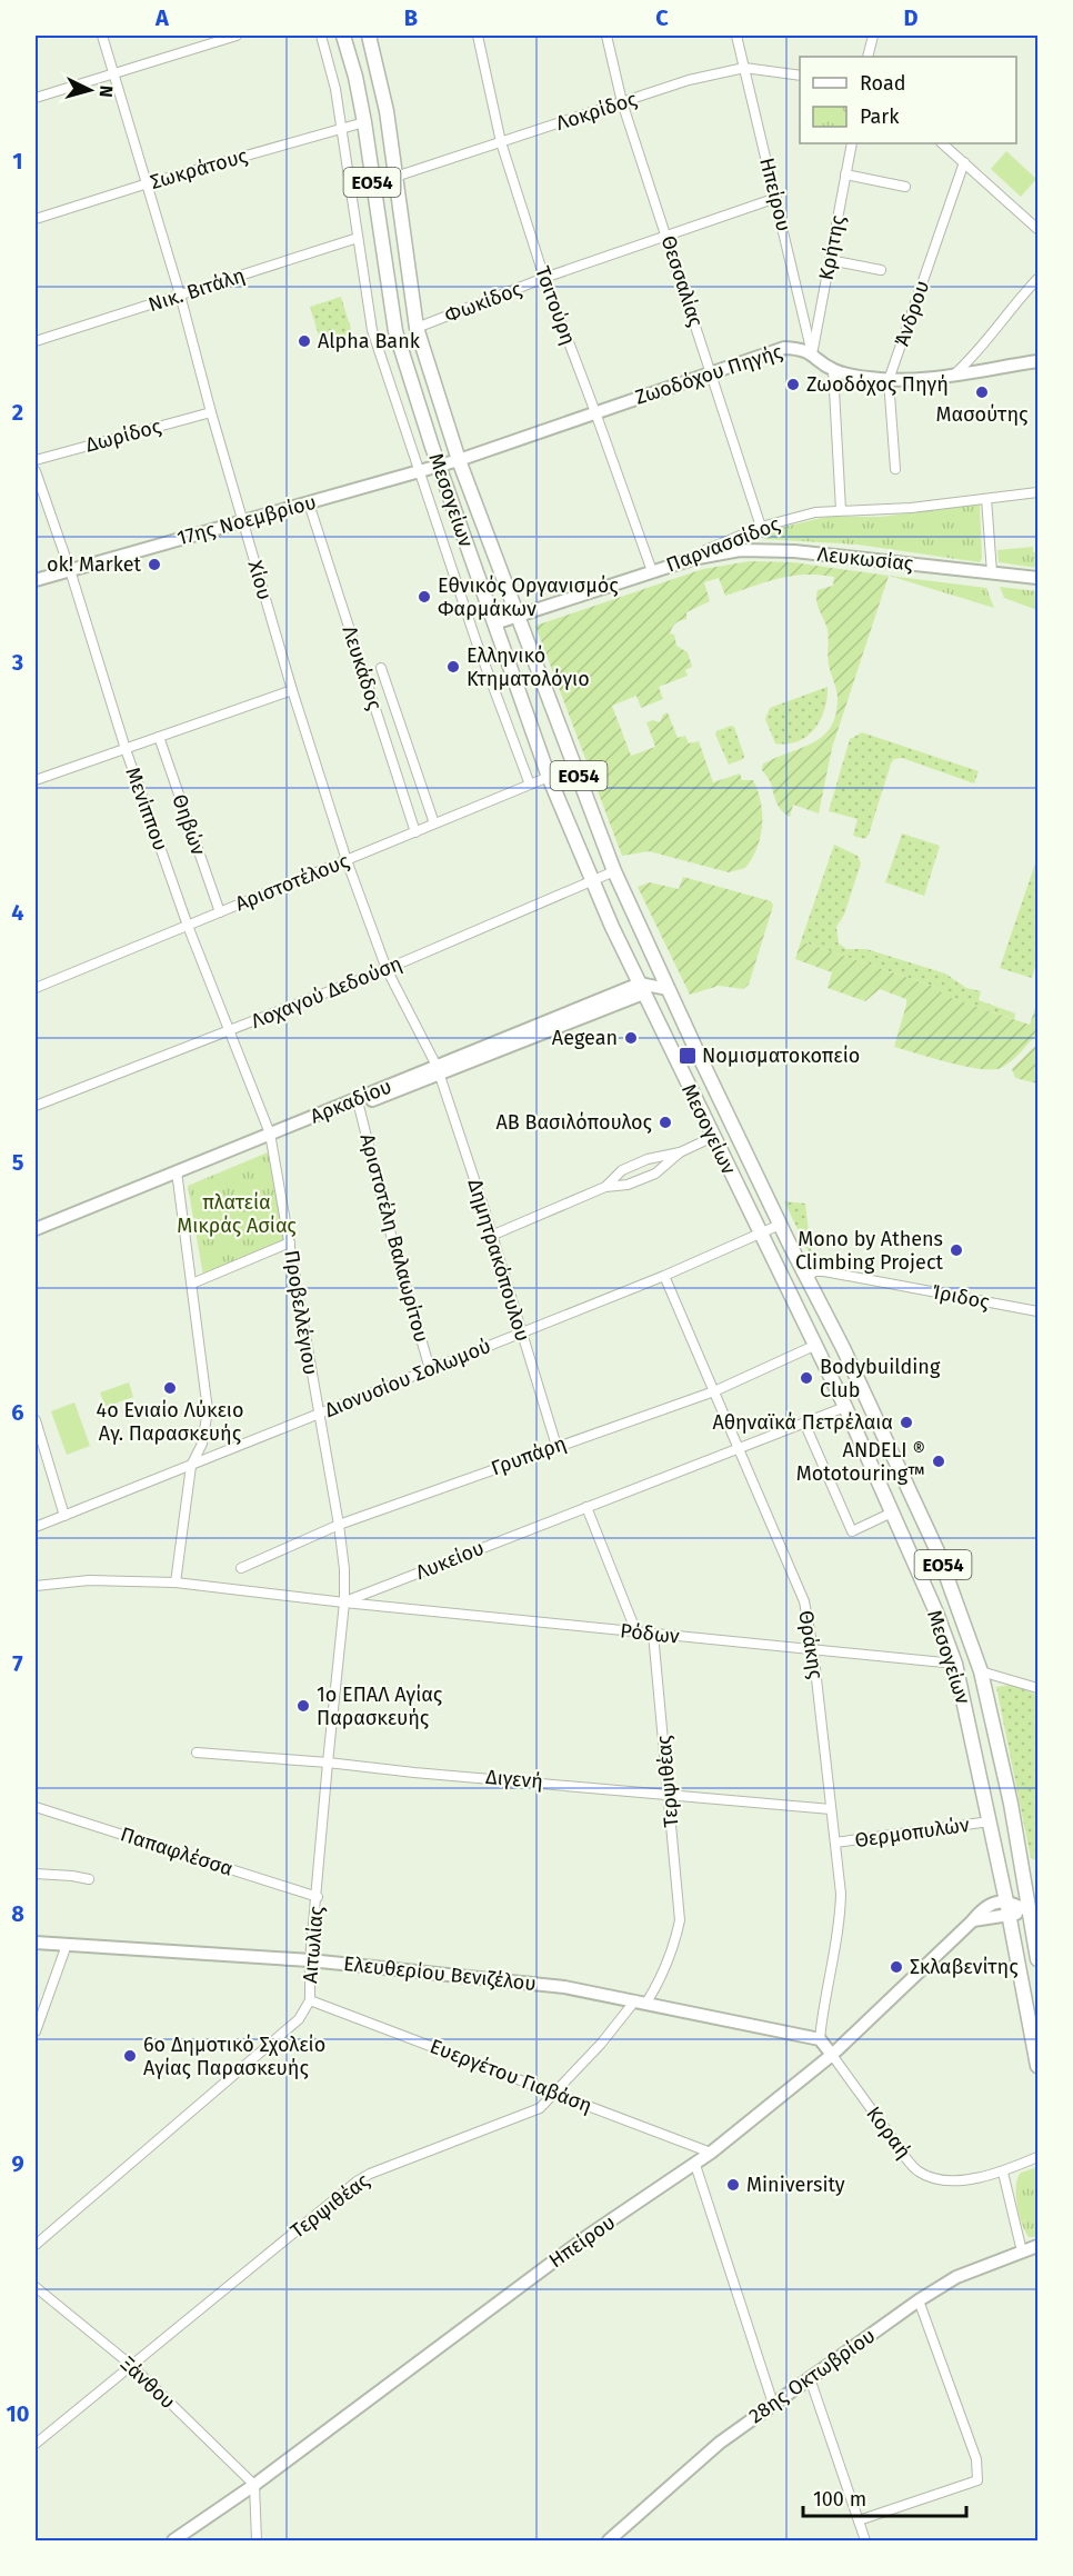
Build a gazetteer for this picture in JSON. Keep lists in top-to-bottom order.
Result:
{
  "streets": {
    "main road": ["ΕΟ54", "Μεσογείων"],
    "street": [
      "Λοκρίδος",
      "Σωκράτους",
      "Ηπείρου",
      "Κρήτης",
      "Θεσσαλίας",
      "Νικ. Βιτάλη",
      "Φωκίδος",
      "Τσιτούρη",
      "Άνδρου",
      "Ζωοδόχου Πηγής",
      "Δωρίδος",
      "17ης Νοεμβρίου",
      "Παρνασσίδος",
      "Λευκωσίας",
      "Χίου",
      "Λευκάδος",
      "Μενίππου",
      "Θηβών",
      "Αριστοτέλους",
      "Λοχαγού Δεδούση",
      "Αρκαδίου",
      "Αριστοτέλη Βαλαωρίτου",
      "Δημητρακόπουλου",
      "Ίριδος",
      "Προβελλέγιου",
      "Διονυσίου Σολωμού",
      "Γρυπάρη",
      "Λυκείου",
      "Ρόδων",
      "Θράκης",
      "Διγενή",
      "Τερψιθέας",
      "Θερμοπυλών",
      "Παπαφλέσσα",
      "Αιτωλίας",
      "Ελευθερίου Βενιζέλου",
      "Ευεργέτου Γιαβάση",
      "Κοραή",
      "28ης Οκτωβρίου",
      "Ξάνθου"
    ]
  },
  "crossings": [
    ["Λοκρίδος", "Ηπείρου"],
    ["Λοκρίδος", "Θεσσαλίας"],
    ["Λοκρίδος", "Τσιτούρη"],
    ["Λοκρίδος", "Μεσογείων"],
    ["Σωκράτους", "Μεσογείων"],
    ["Σωκράτους", "Χίου"],
    ["Ηπείρου", "Κρήτης"],
    ["Ηπείρου", "Φωκίδος"],
    ["Ηπείρου", "Ζωοδόχου Πηγής"],
    ["Ηπείρου", "Μεσογείων"],
    ["Ηπείρου", "Ευεργέτου Γιαβάση"],
    ["Ηπείρου", "Κοραή"],
    ["Ηπείρου", "Ξάνθου"],
    ["Κρήτης", "Ζωοδόχου Πηγής"],
    ["Θεσσαλίας", "Φωκίδος"],
    ["Θεσσαλίας", "Ζωοδόχου Πηγής"],
    ["Θεσσαλίας", "Παρνασσίδος"],
    ["Νικ. Βιτάλη", "Μεσογείων"],
    ["Νικ. Βιτάλη", "Χίου"],
    ["Φωκίδος", "Τσιτούρη"],
    ["Φωκίδος", "Μεσογείων"],
    ["Τσιτούρη", "Ζωοδόχου Πηγής"],
    ["Τσιτούρη", "Παρνασσίδος"],
    ["Άνδρου", "Ζωοδόχου Πηγής"],
    ["Ζωοδόχου Πηγής", "Μεσογείων"],
    ["Ζωοδόχου Πηγής", "17ης Νοεμβρίου"],
    ["Δωρίδος", "Χίου"],
    ["Μεσογείων", "17ης Νοεμβρίου"],
    ["Μεσογείων", "Παρνασσίδος"],
    ["Μεσογείων", "Αριστοτέλους"],
    ["Μεσογείων", "Λοχαγού Δεδούση"],
    ["Μεσογείων", "Αρκαδίου"],
    ["Μεσογείων", "Ίριδος"],
    ["Μεσογείων", "Διονυσίου Σολωμού"],
    ["Μεσογείων", "Γρυπάρη"],
    ["Μεσογείων", "Λυκείου"],
    ["Μεσογείων", "Ρόδων"],
    ["Μεσογείων", "Θερμοπυλών"],
    ["17ης Νοεμβρίου", "Χίου"],
    ["17ης Νοεμβρίου", "Λευκάδος"],
    ["17ης Νοεμβρίου", "Μενίππου"],
    ["Παρνασσίδος", "Λευκωσίας"],
    ["Χίου", "Αριστοτέλους"],
    ["Χίου", "Λοχαγού Δεδούση"],
    ["Χίου", "Αρκαδίου"],
    ["Χίου", "Δημητρακόπουλου"],
    ["Λευκάδος", "Αριστοτέλους"],
    ["Μενίππου", "Αριστοτέλους"],
    ["Μενίππου", "Λοχαγού Δεδούση"],
    ["Μενίππου", "Αρκαδίου"],
    ["Μενίππου", "Προβελλέγιου"],
    ["Θηβών", "Αριστοτέλους"],
    ["Αρκαδίου", "Αριστοτέλη Βαλαωρίτου"],
    ["Αρκαδίου", "Δημητρακόπουλου"],
    ["Αρκαδίου", "Προβελλέγιου"],
    ["Αριστοτέλη Βαλαωρίτου", "Διονυσίου Σολωμού"],
    ["Δημητρακόπουλου", "Διονυσίου Σολωμού"],
    ["Δημητρακόπουλου", "Γρυπάρη"],
    ["Προβελλέγιου", "Διονυσίου Σολωμού"],
    ["Προβελλέγιου", "Γρυπάρη"],
    ["Προβελλέγιου", "Λυκείου"],
    ["Προβελλέγιου", "Ρόδων"],
    ["Προβελλέγιου", "Αιτωλίας"],
    ["Διονυσίου Σολωμού", "Θράκης"],
    ["Γρυπάρη", "Θράκης"],
    ["Λυκείου", "Ρόδων"],
    ["Λυκείου", "Θράκης"],
    ["Λυκείου", "Αιτωλίας"],
    ["Ρόδων", "Θράκης"],
    ["Ρόδων", "Τερψιθέας"],
    ["Ρόδων", "Αιτωλίας"],
    ["Θράκης", "Διγενή"],
    ["Θράκης", "Θερμοπυλών"],
    ["Θράκης", "Ελευθερίου Βενιζέλου"],
    ["Διγενή", "Τερψιθέας"],
    ["Διγενή", "Αιτωλίας"],
    ["Τερψιθέας", "Ελευθερίου Βενιζέλου"],
    ["Τερψιθέας", "Ευεργέτου Γιαβάση"],
    ["Τερψιθέας", "Ξάνθου"],
    ["Παπαφλέσσα", "Αιτωλίας"],
    ["Αιτωλίας", "Ελευθερίου Βενιζέλου"],
    ["Αιτωλίας", "Ευεργέτου Γιαβάση"]
  ],
  "parks": ["πλατεία Μικράς Ασίας"],
  "places": {
    "other": [
      "Alpha Bank",
      "Ζωοδόχος Πηγή",
      "Μασούτης",
      "ok! Market",
      "Εθνικός Οργανισμός Φαρμάκων",
      "Ελληνικό Κτηματολόγιο",
      "Aegean",
      "ΑΒ Βασιλόπουλος",
      "Mono by Athens Climbing Project",
      "Bodybuilding Club",
      "4ο Ενιαίο Λύκειο Αγ. Παρασκευής",
      "Αθηναϊκά Πετρέλαια",
      "ANDELI ® Mototouring™",
      "1ο ΕΠΑΛ Αγίας Παρασκευής",
      "Σκλαβενίτης",
      "6ο Δημοτικό Σχολείο Αγίας Παρασκευής",
      "Miniversity"
    ],
    "transit": ["Νομισματοκοπείο"]
  },
  "legend": ["Road", "Park"],
  "scale_bar": "100 m",
  "north": "right",
  "grid": {
    "columns": [
      "A",
      "B",
      "C",
      "D"
    ],
    "rows": [
      "1",
      "2",
      "3",
      "4",
      "5",
      "6",
      "7",
      "8",
      "9",
      "10"
    ]
  }
}
